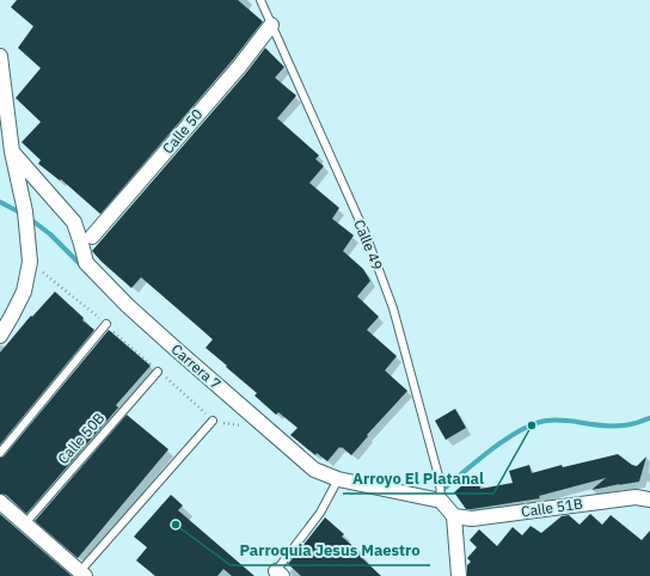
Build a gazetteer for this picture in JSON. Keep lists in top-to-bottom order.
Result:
{
  "streets": {
    "street": ["Calle 50", "Carrera 7", "Calle 51B"],
    "lane": ["Calle 49", "Calle 50B"]
  },
  "crossings": [
    ["Calle 50", "Calle 49"],
    ["Calle 49", "Carrera 7"]
  ],
  "places": ["Arroyo El Platanal", "Parroquia Jesus Maestro"]
}
